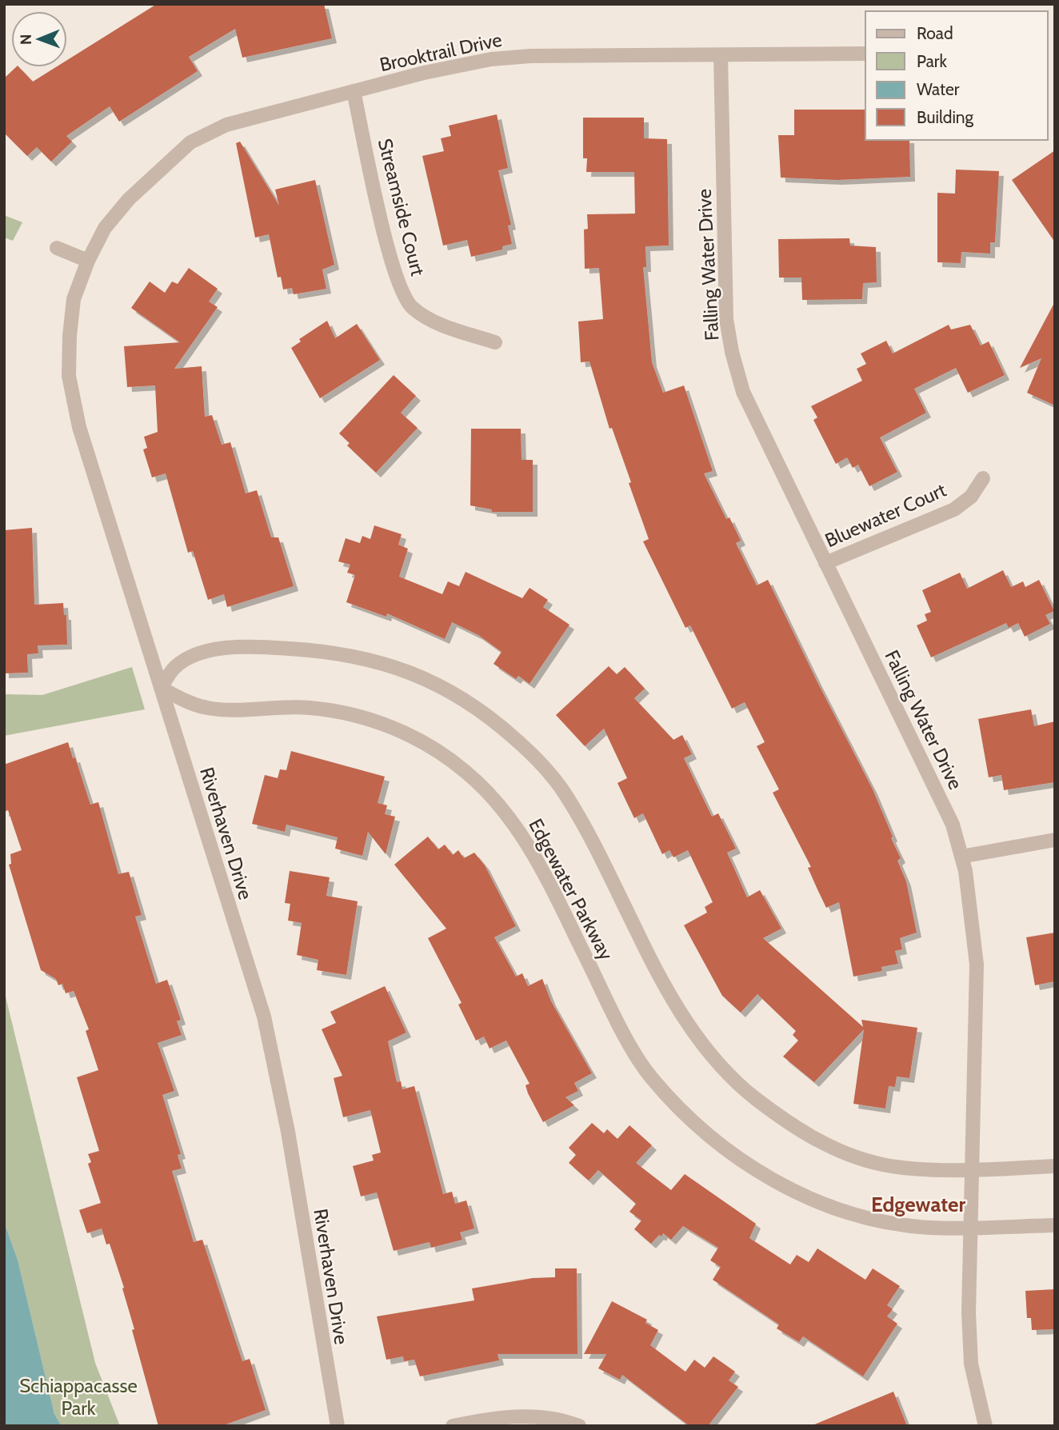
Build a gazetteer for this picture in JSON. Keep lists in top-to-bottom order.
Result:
{
  "streets": {
    "street": [
      "Brooktrail Drive",
      "Streamside Court",
      "Falling Water Drive",
      "Bluewater Court",
      "Riverhaven Drive",
      "Edgewater Parkway"
    ]
  },
  "crossings": [
    ["Brooktrail Drive", "Streamside Court"],
    ["Brooktrail Drive", "Falling Water Drive"],
    ["Brooktrail Drive", "Riverhaven Drive"],
    ["Falling Water Drive", "Bluewater Court"],
    ["Falling Water Drive", "Edgewater Parkway"],
    ["Riverhaven Drive", "Edgewater Parkway"]
  ],
  "districts": ["Edgewater"],
  "parks": ["Schiappacasse Park"],
  "legend": [
    "Road",
    "Park",
    "Water",
    "Building"
  ],
  "north": "left"
}
